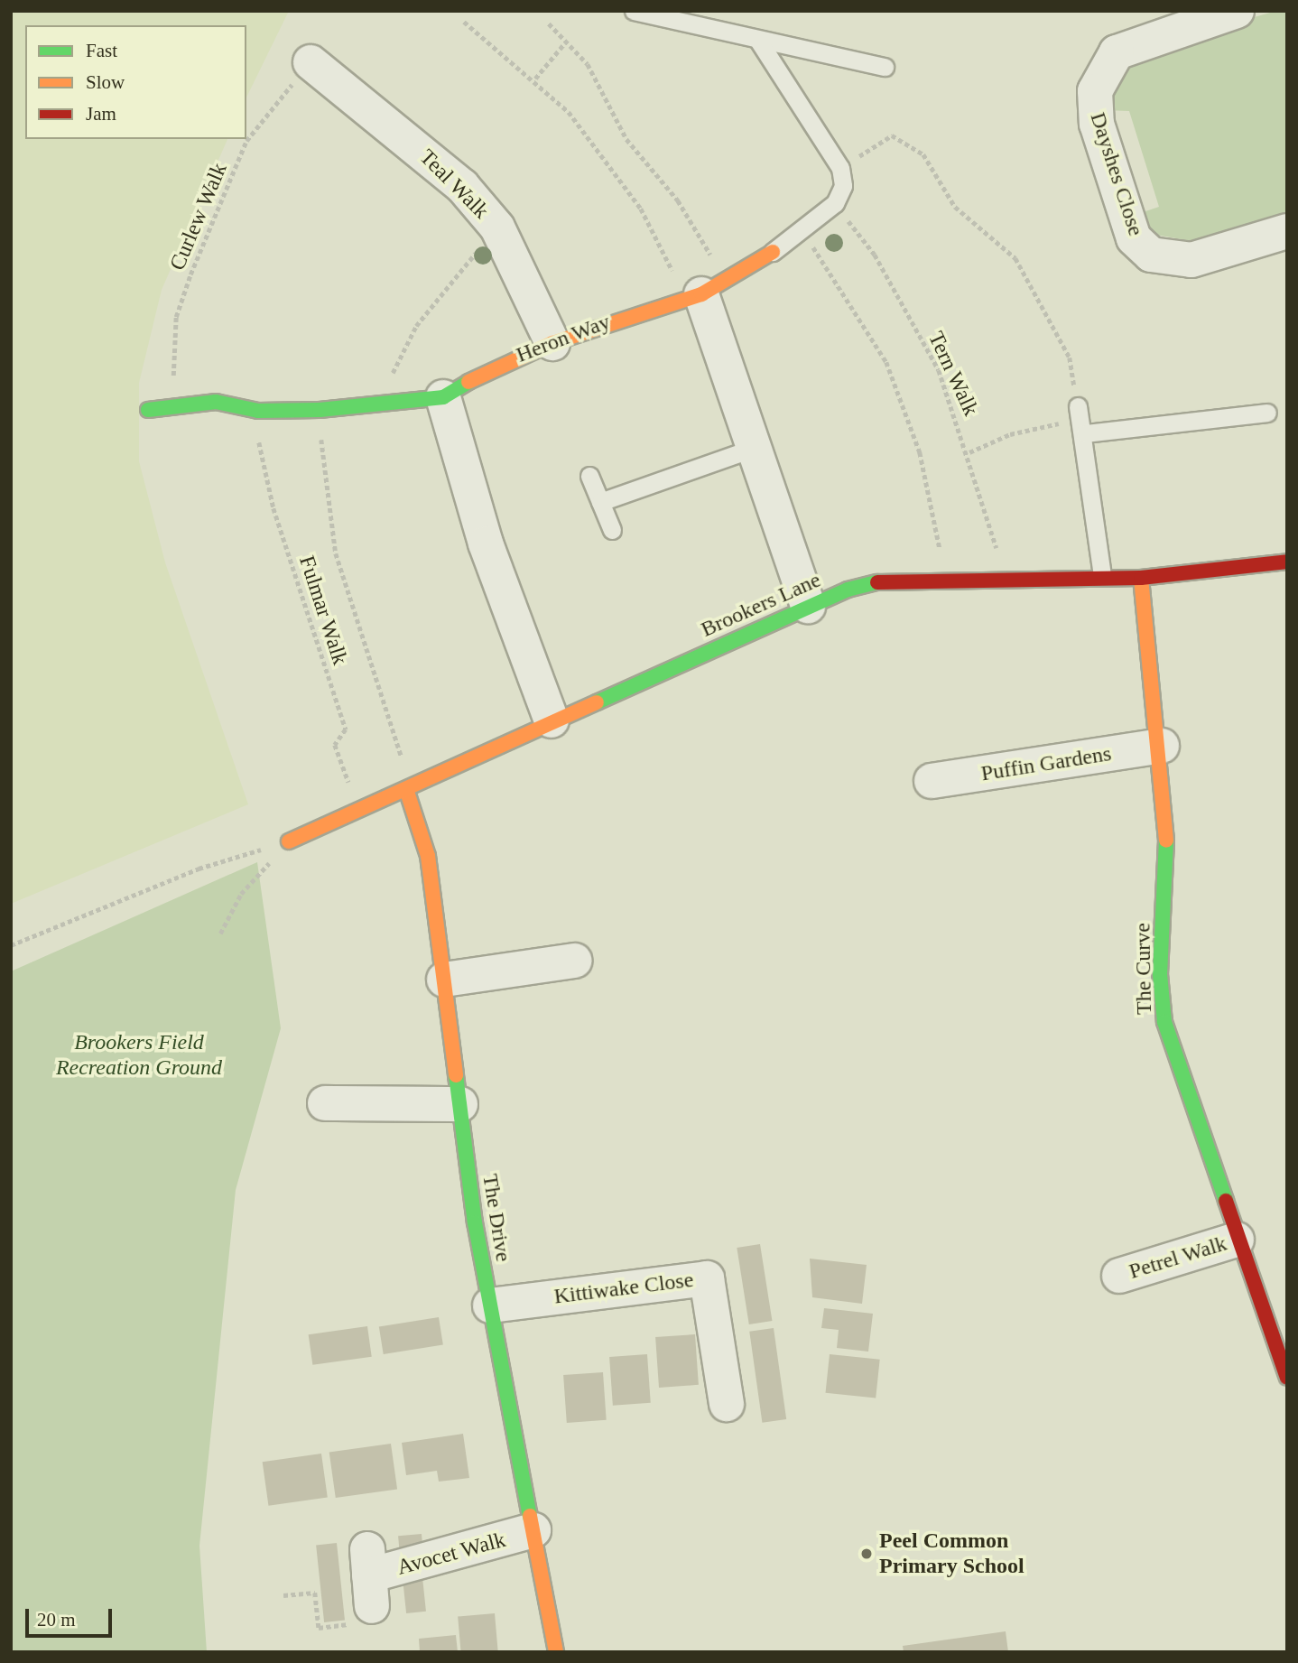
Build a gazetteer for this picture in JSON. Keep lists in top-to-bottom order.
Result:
{
  "streets": {
    "street": [
      "Dayshes Close",
      "Teal Walk",
      "Heron Way",
      "Brookers Lane",
      "Puffin Gardens",
      "The Curve",
      "The Drive",
      "Petrel Walk",
      "Kittiwake Close",
      "Avocet Walk"
    ],
    "path": ["Curlew Walk", "Tern Walk", "Fulmar Walk"]
  },
  "crossings": [
    ["Teal Walk", "Curlew Walk"],
    ["Teal Walk", "Heron Way"],
    ["Tern Walk", "Brookers Lane"],
    ["Brookers Lane", "Fulmar Walk"],
    ["Brookers Lane", "The Curve"],
    ["Brookers Lane", "The Drive"],
    ["Fulmar Walk", "The Drive"],
    ["Puffin Gardens", "The Curve"],
    ["The Curve", "Petrel Walk"],
    ["The Drive", "Kittiwake Close"],
    ["The Drive", "Avocet Walk"]
  ],
  "parks": ["Brookers Field Recreation Ground"],
  "places": ["Peel Common Primary School"],
  "legend": ["Fast", "Slow", "Jam"],
  "scale_bar": "20 m"
}
